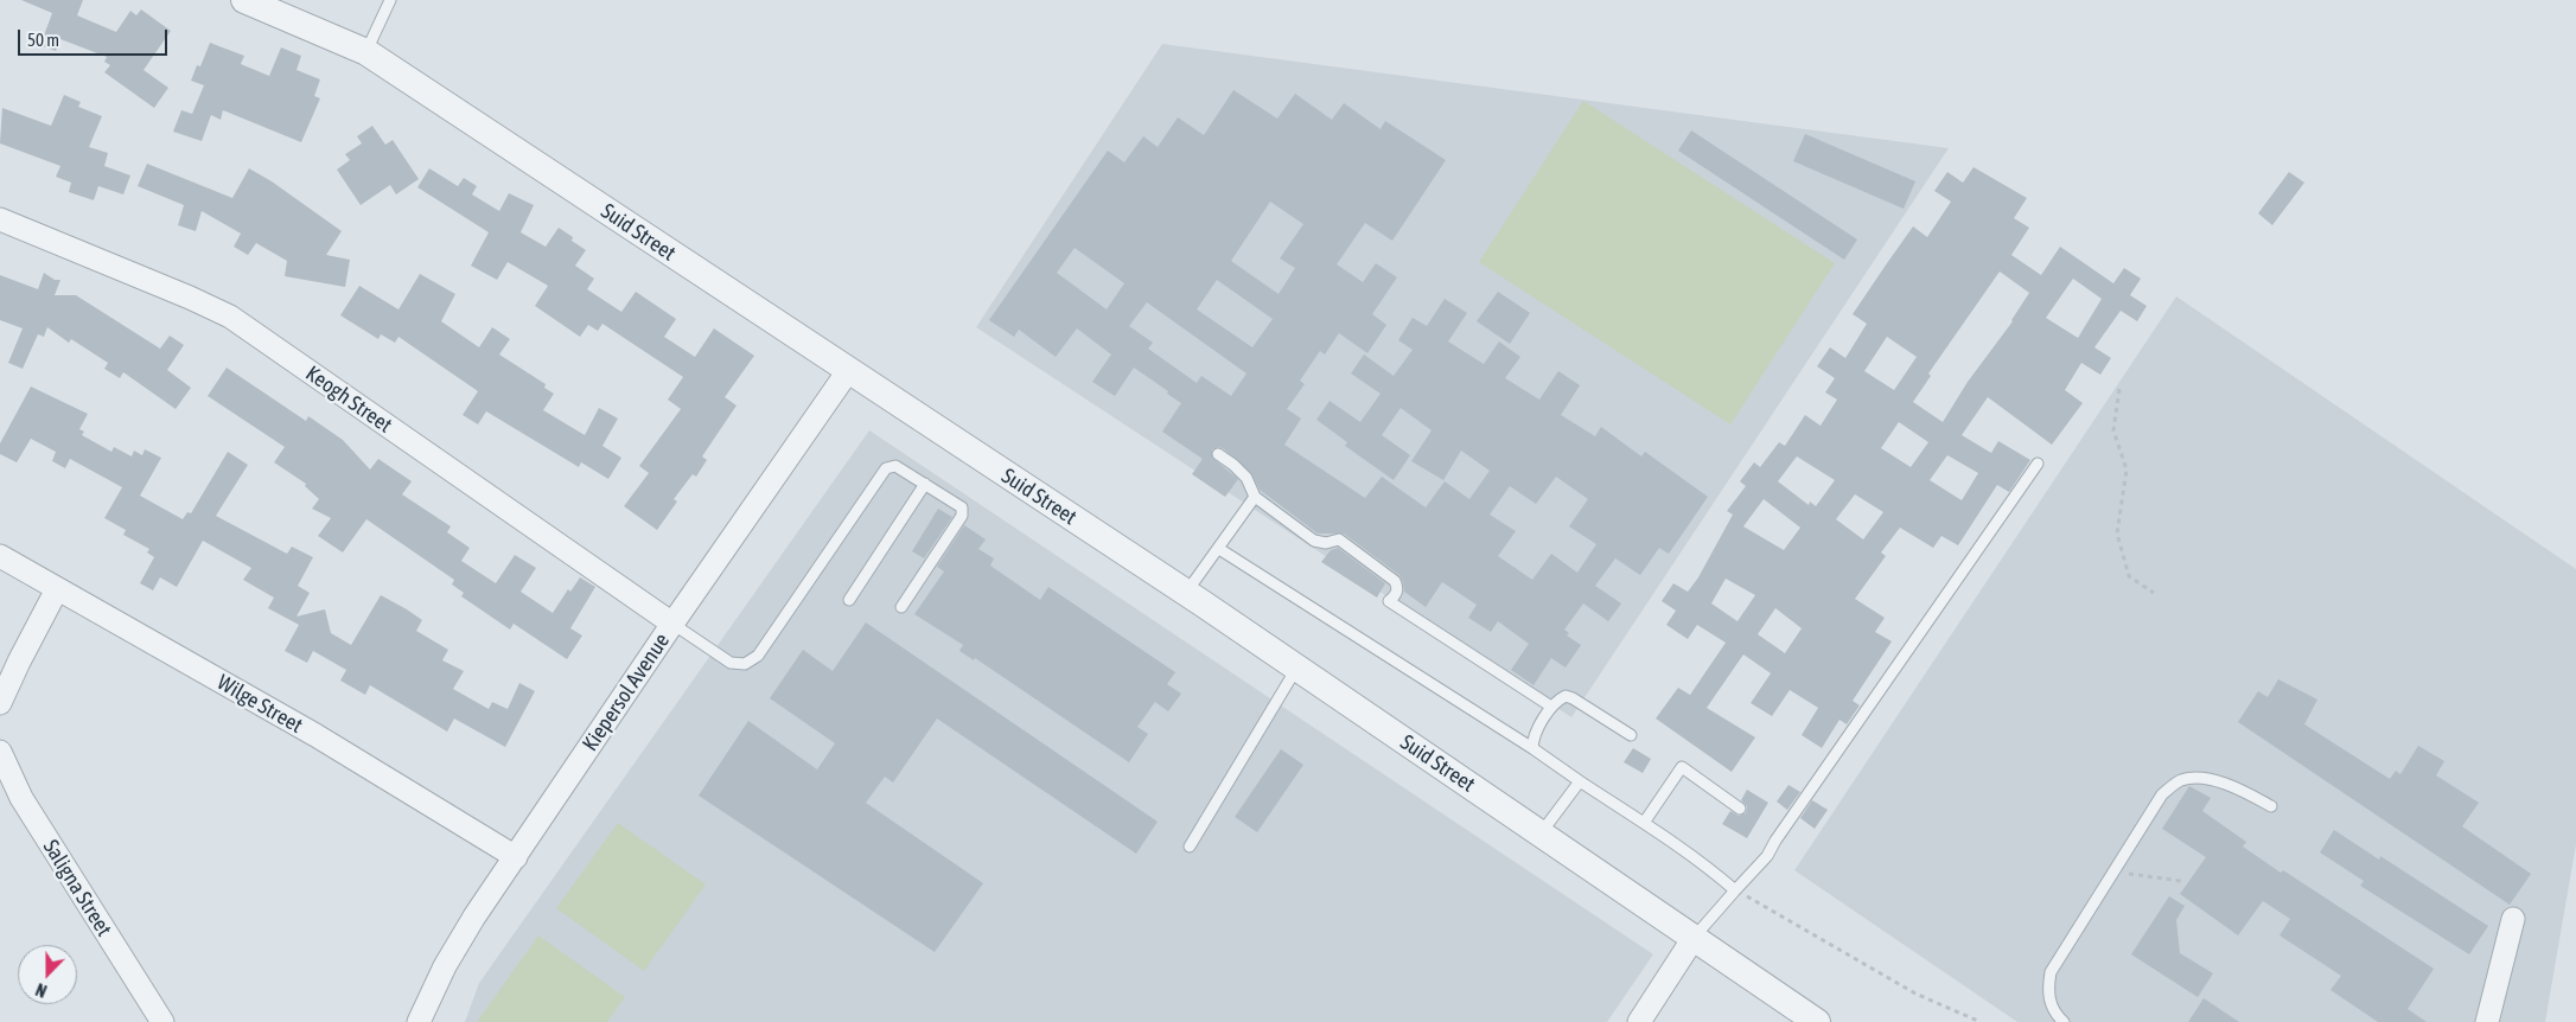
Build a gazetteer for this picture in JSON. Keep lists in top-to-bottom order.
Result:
{
  "streets": {
    "street": [
      "Suid Street",
      "Keogh Street",
      "Kiepersol Avenue",
      "Wilge Street",
      "Saligna Street"
    ]
  },
  "crossings": [
    ["Suid Street", "Kiepersol Avenue"],
    ["Keogh Street", "Kiepersol Avenue"],
    ["Kiepersol Avenue", "Wilge Street"]
  ],
  "scale_bar": "50 m",
  "north": "bottom"
}
